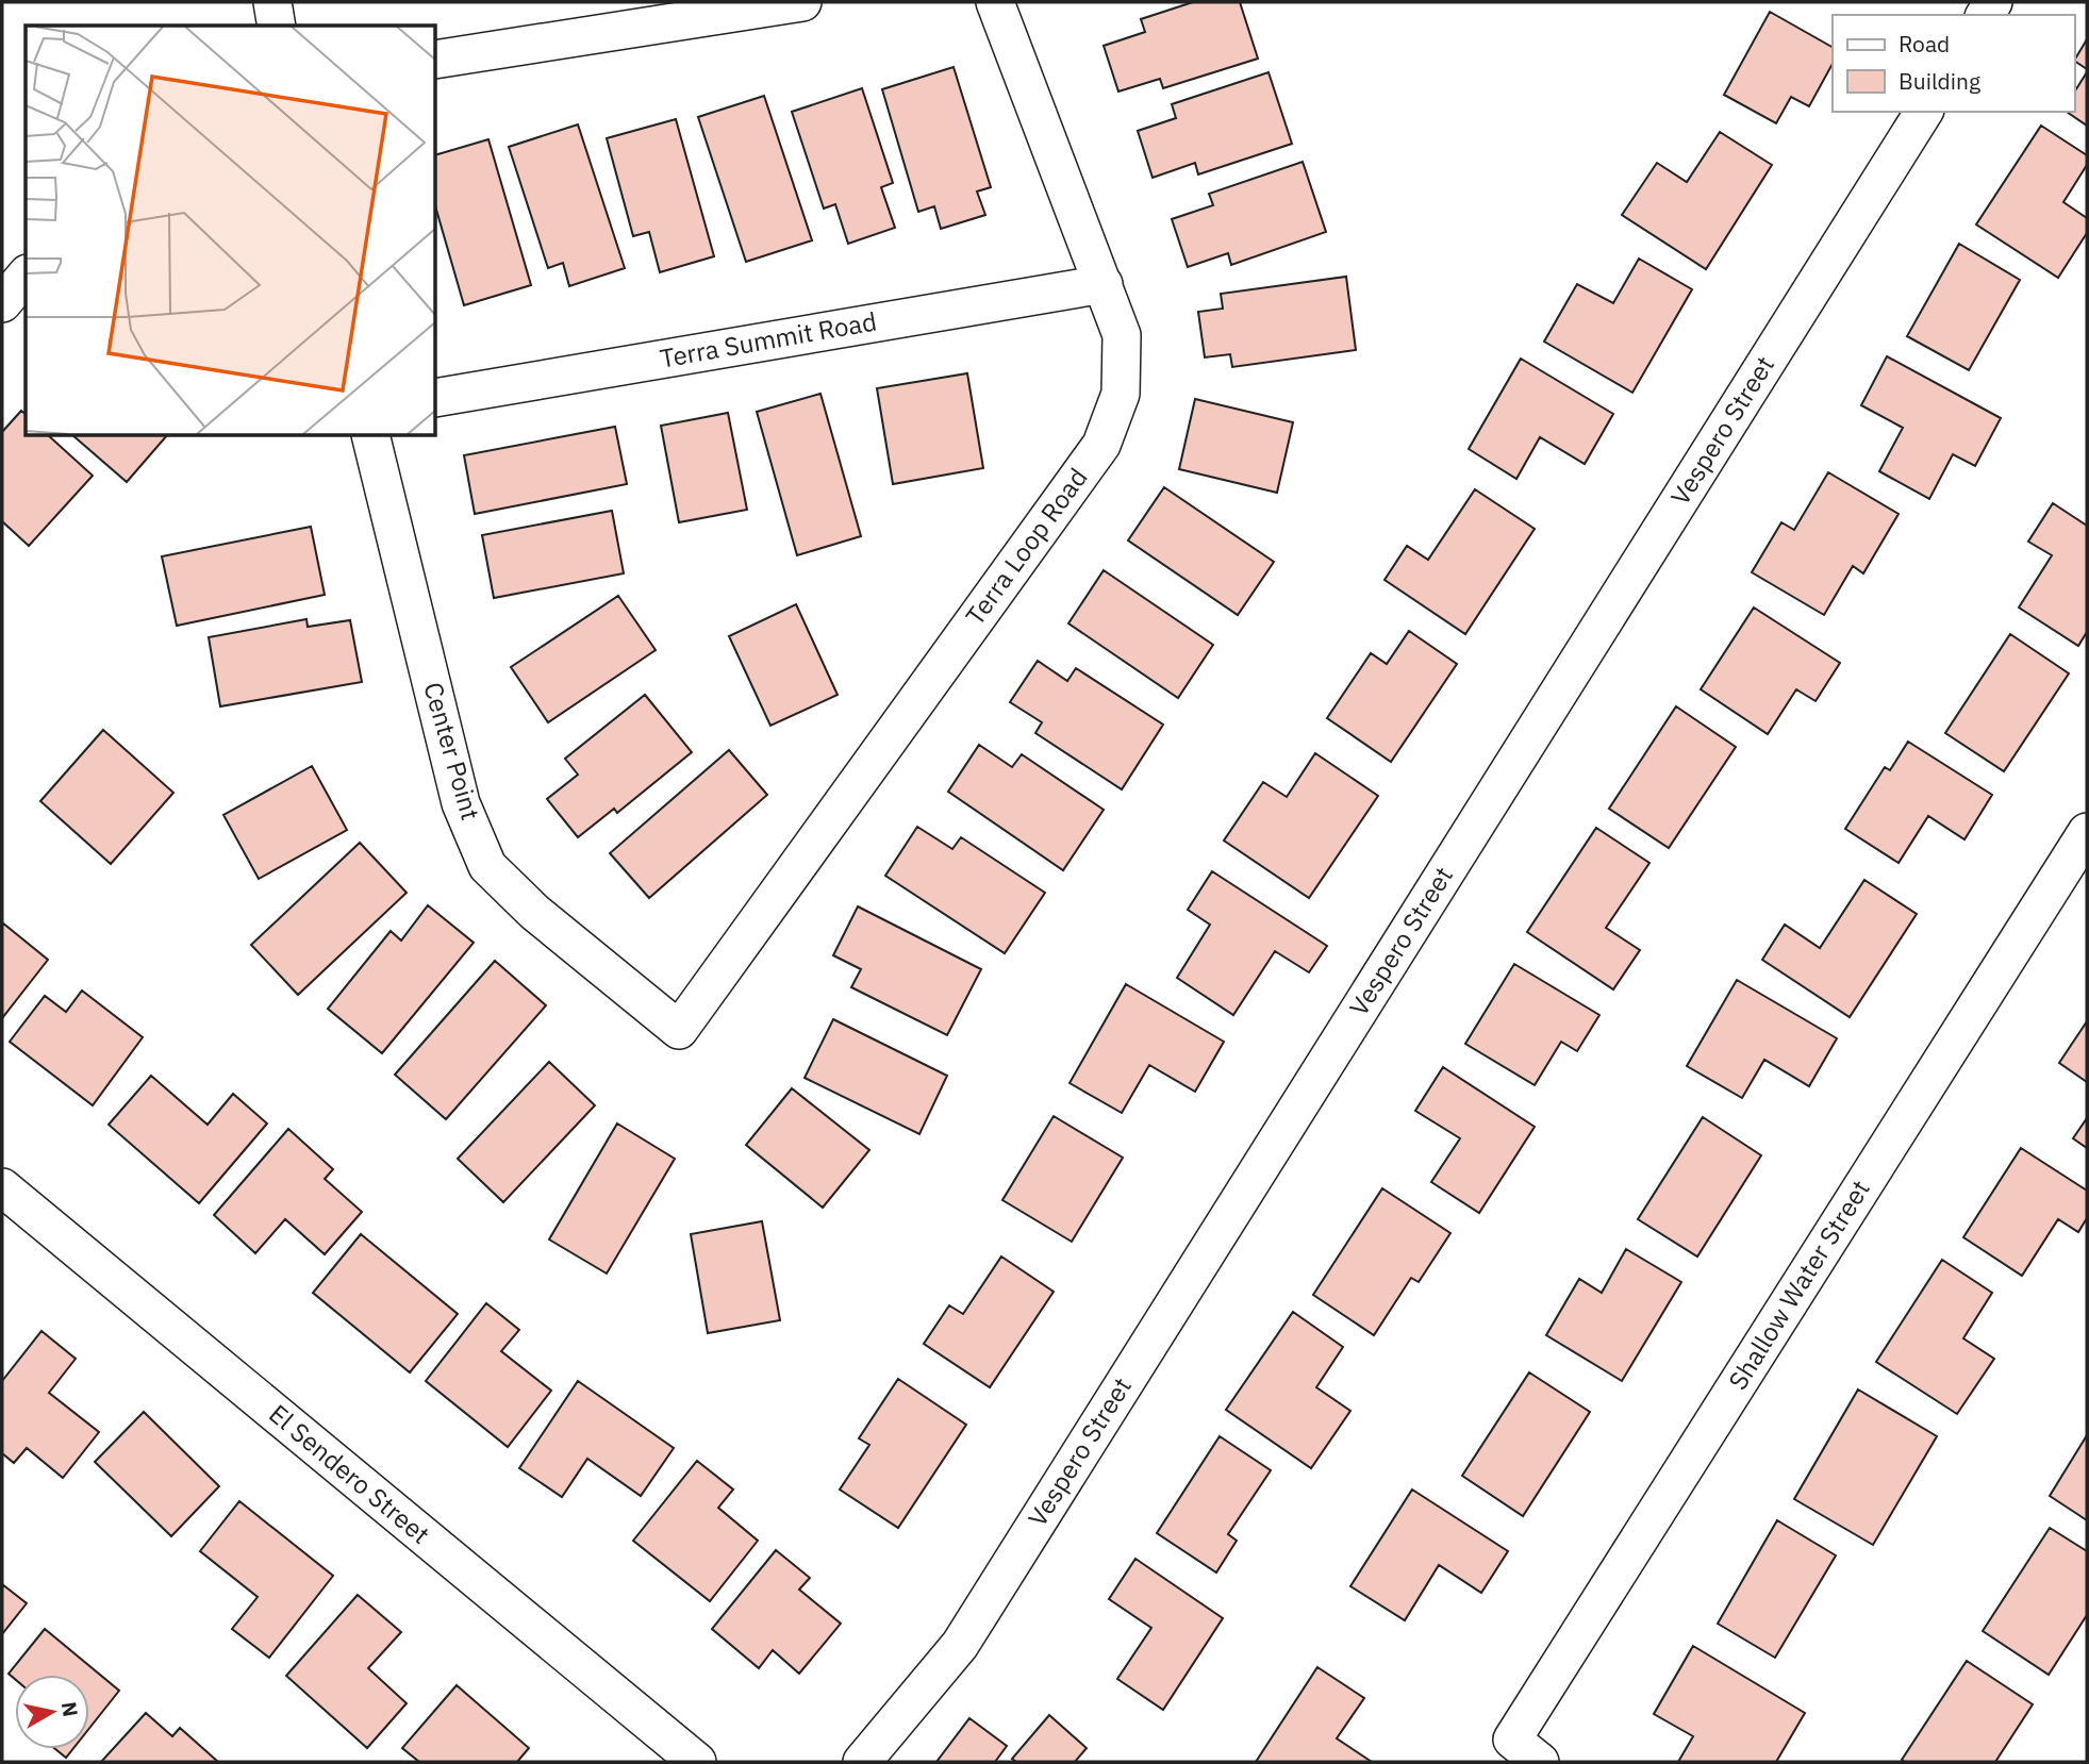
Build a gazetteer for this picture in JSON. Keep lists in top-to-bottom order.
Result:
{
  "streets": {
    "street": [
      "Terra Summit Road",
      "Vespero Street",
      "Terra Loop Road",
      "Center Point",
      "Shallow Water Street",
      "El Sendero Street"
    ]
  },
  "crossings": [
    ["Terra Summit Road", "Terra Loop Road"],
    ["Terra Loop Road", "Center Point"]
  ],
  "legend": ["Road", "Building"],
  "north": "right"
}
